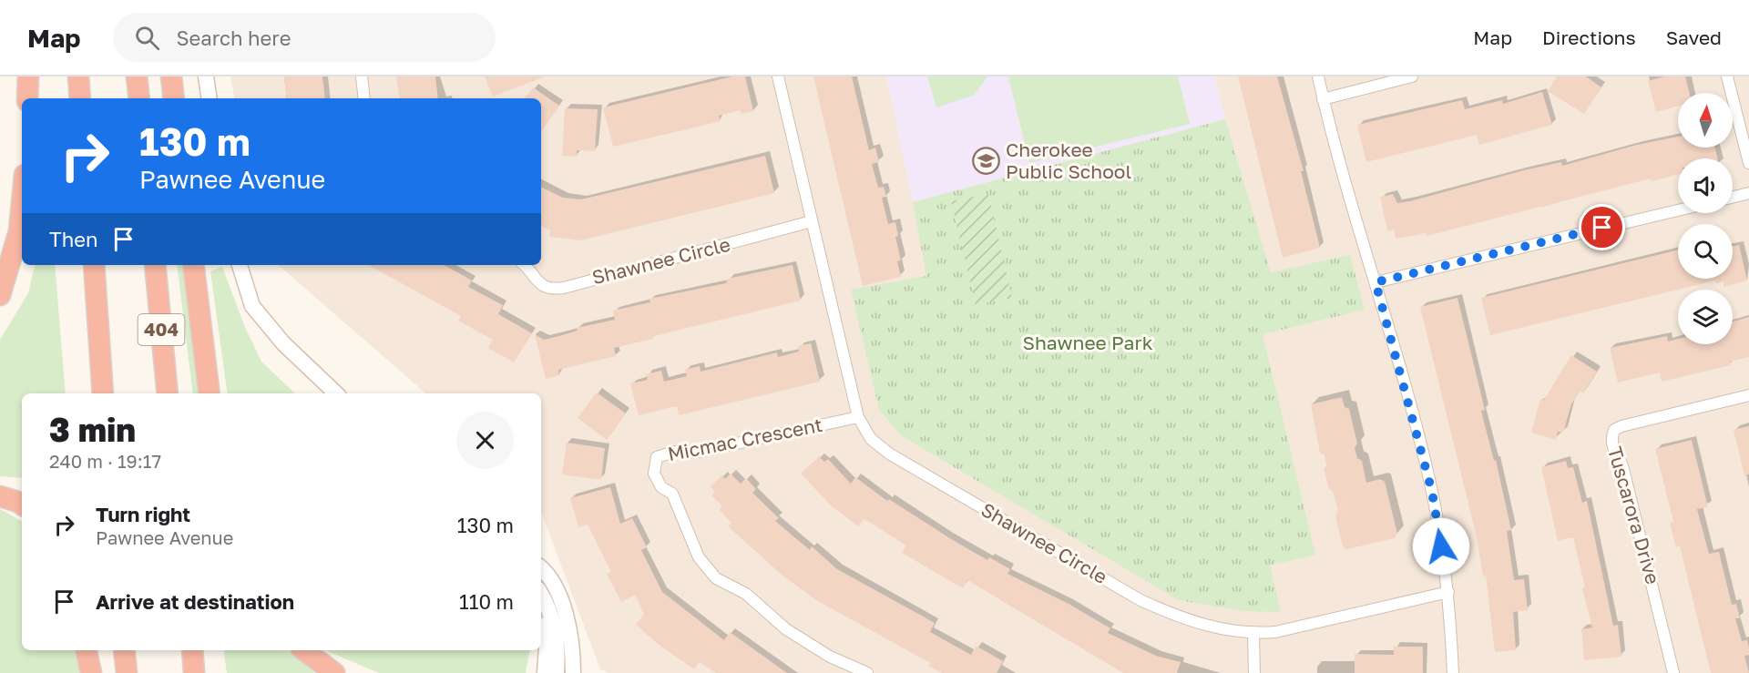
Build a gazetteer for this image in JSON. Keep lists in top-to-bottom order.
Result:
{
  "streets": {
    "highway": ["404"],
    "street": ["Shawnee Circle", "Micmac Crescent", "Tuscarora Drive"]
  },
  "crossings": [
    ["Shawnee Circle", "Micmac Crescent"]
  ],
  "parks": ["Shawnee Park"],
  "places": {
    "school or university": ["Cherokee Public School"]
  },
  "north": "top",
  "page": {
    "header": "Map",
    "search": "Search here",
    "nav": ["Map", "Directions", "Saved"],
    "turn": ["130 m", "Pawnee Avenue"],
    "then": "Then",
    "heading": ["3 min", "240 m · 19:17"],
    "list": [
      {
        "name": "Turn right",
        "note": "Pawnee Avenue",
        "value": "130 m"
      },
      {
        "name": "Arrive at destination",
        "value": "110 m"
      }
    ]
  }
}
